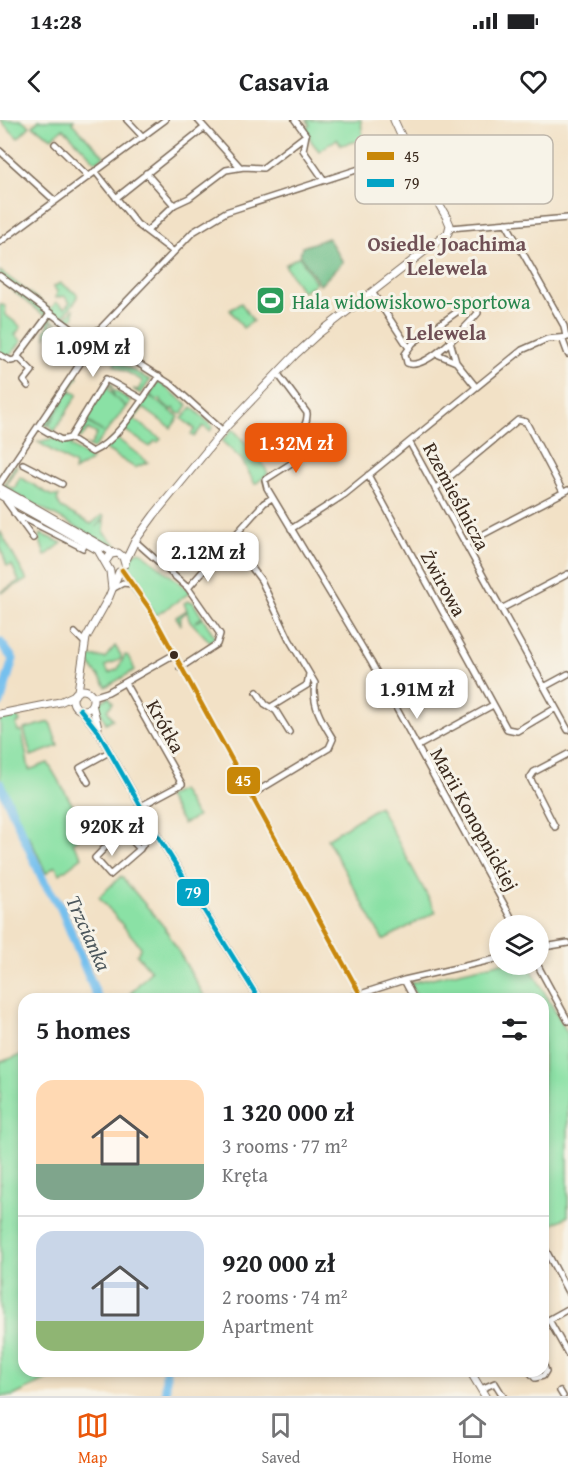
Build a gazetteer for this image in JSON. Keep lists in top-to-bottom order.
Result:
{
  "streets": {
    "street": [
      "Rzemieślnicza",
      "Żwirowa",
      "Krótka",
      "Marii Konopnickiej"
    ]
  },
  "crossings": [
    ["Rzemieślnicza", "Żwirowa"]
  ],
  "districts": ["Osiedle Joachima Lelewela", "Lelewela"],
  "water": ["Trzcianka"],
  "places": {
    "sports": ["Hala widowiskowo-sportowa"]
  },
  "lines": ["transit line 45", "transit line 79"],
  "legend": ["45", "79"],
  "page": {
    "status": "14:28",
    "header": "Casavia",
    "price": [
      "1.09M zł",
      "1.32M zł",
      "2.12M zł",
      "1.91M zł",
      "920K zł"
    ],
    "heading": "5 homes",
    "list": [
      {
        "name": "1 320 000 zł",
        "note": "3 rooms · 77 m² · Kręta"
      },
      {
        "name": "920 000 zł",
        "note": "2 rooms · 74 m² · Apartment"
      }
    ],
    "tabs": ["Map", "Saved", "Home"]
  }
}
